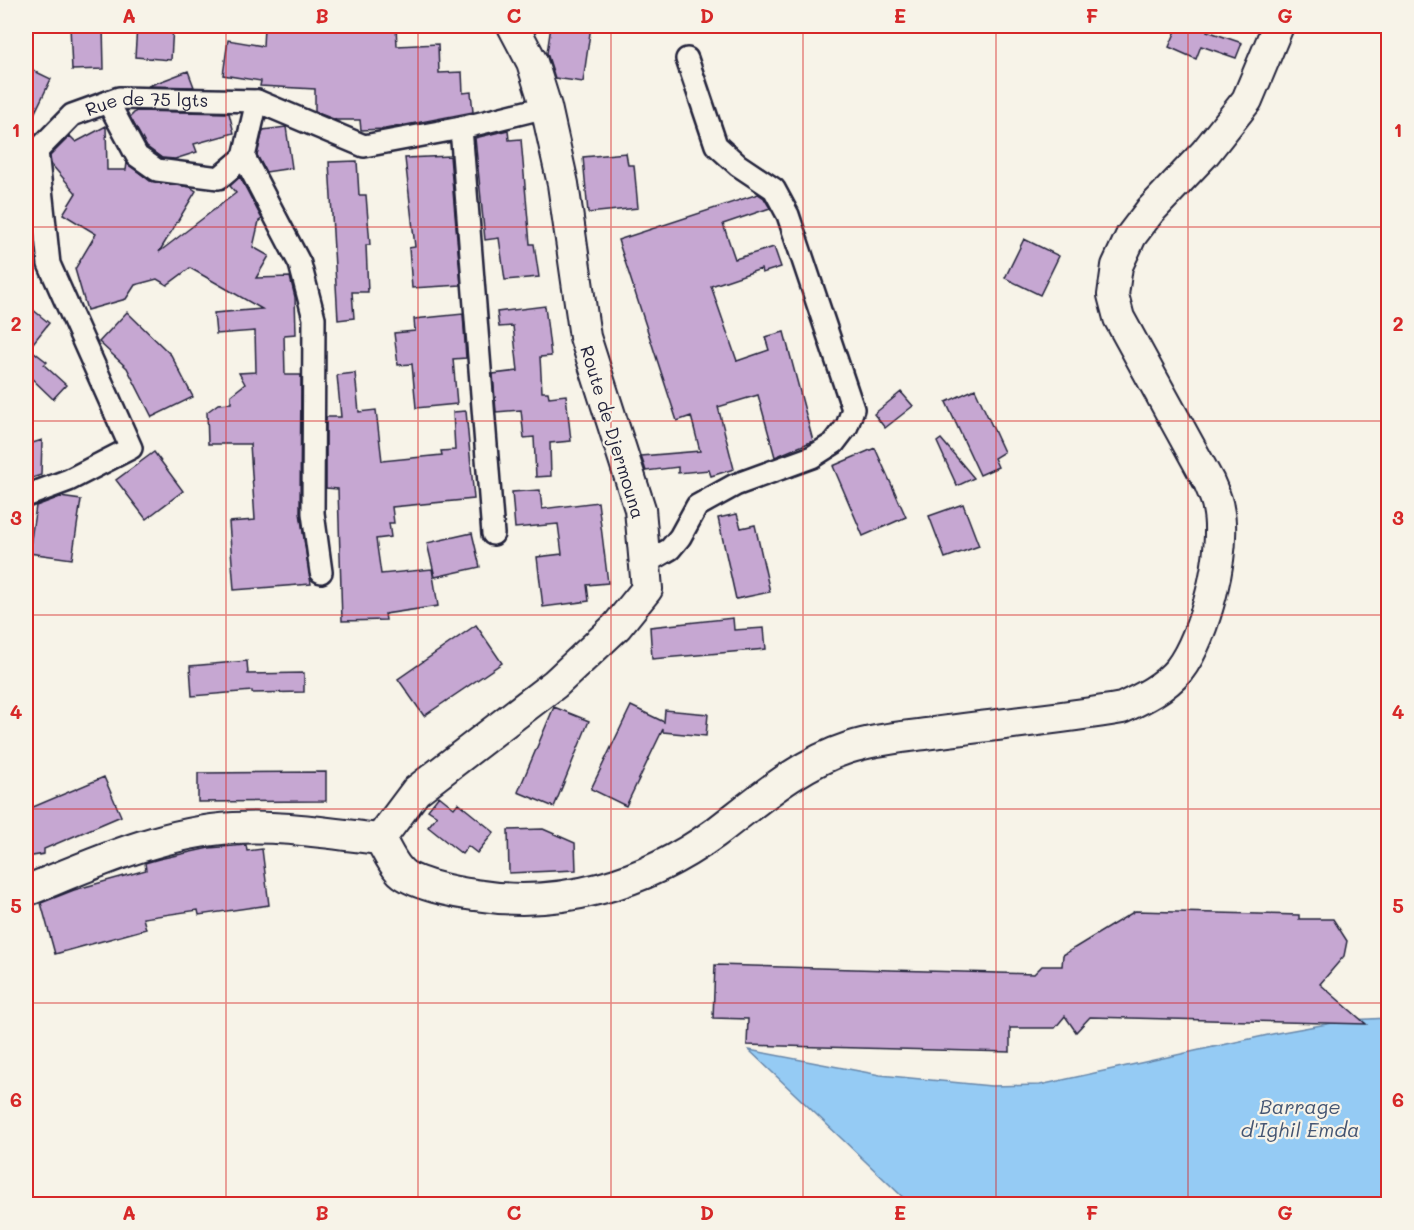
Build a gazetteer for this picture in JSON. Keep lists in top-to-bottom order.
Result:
{
  "streets": {
    "main road": ["Route de Djermouna"],
    "street": ["Rue de 75 lgts"]
  },
  "crossings": [
    ["Rue de 75 lgts", "Route de Djermouna"]
  ],
  "water": ["Barrage d'Ighil Emda"],
  "grid": {
    "columns": [
      "A",
      "B",
      "C",
      "D",
      "E",
      "F",
      "G"
    ],
    "rows": [
      "1",
      "2",
      "3",
      "4",
      "5",
      "6"
    ]
  }
}
